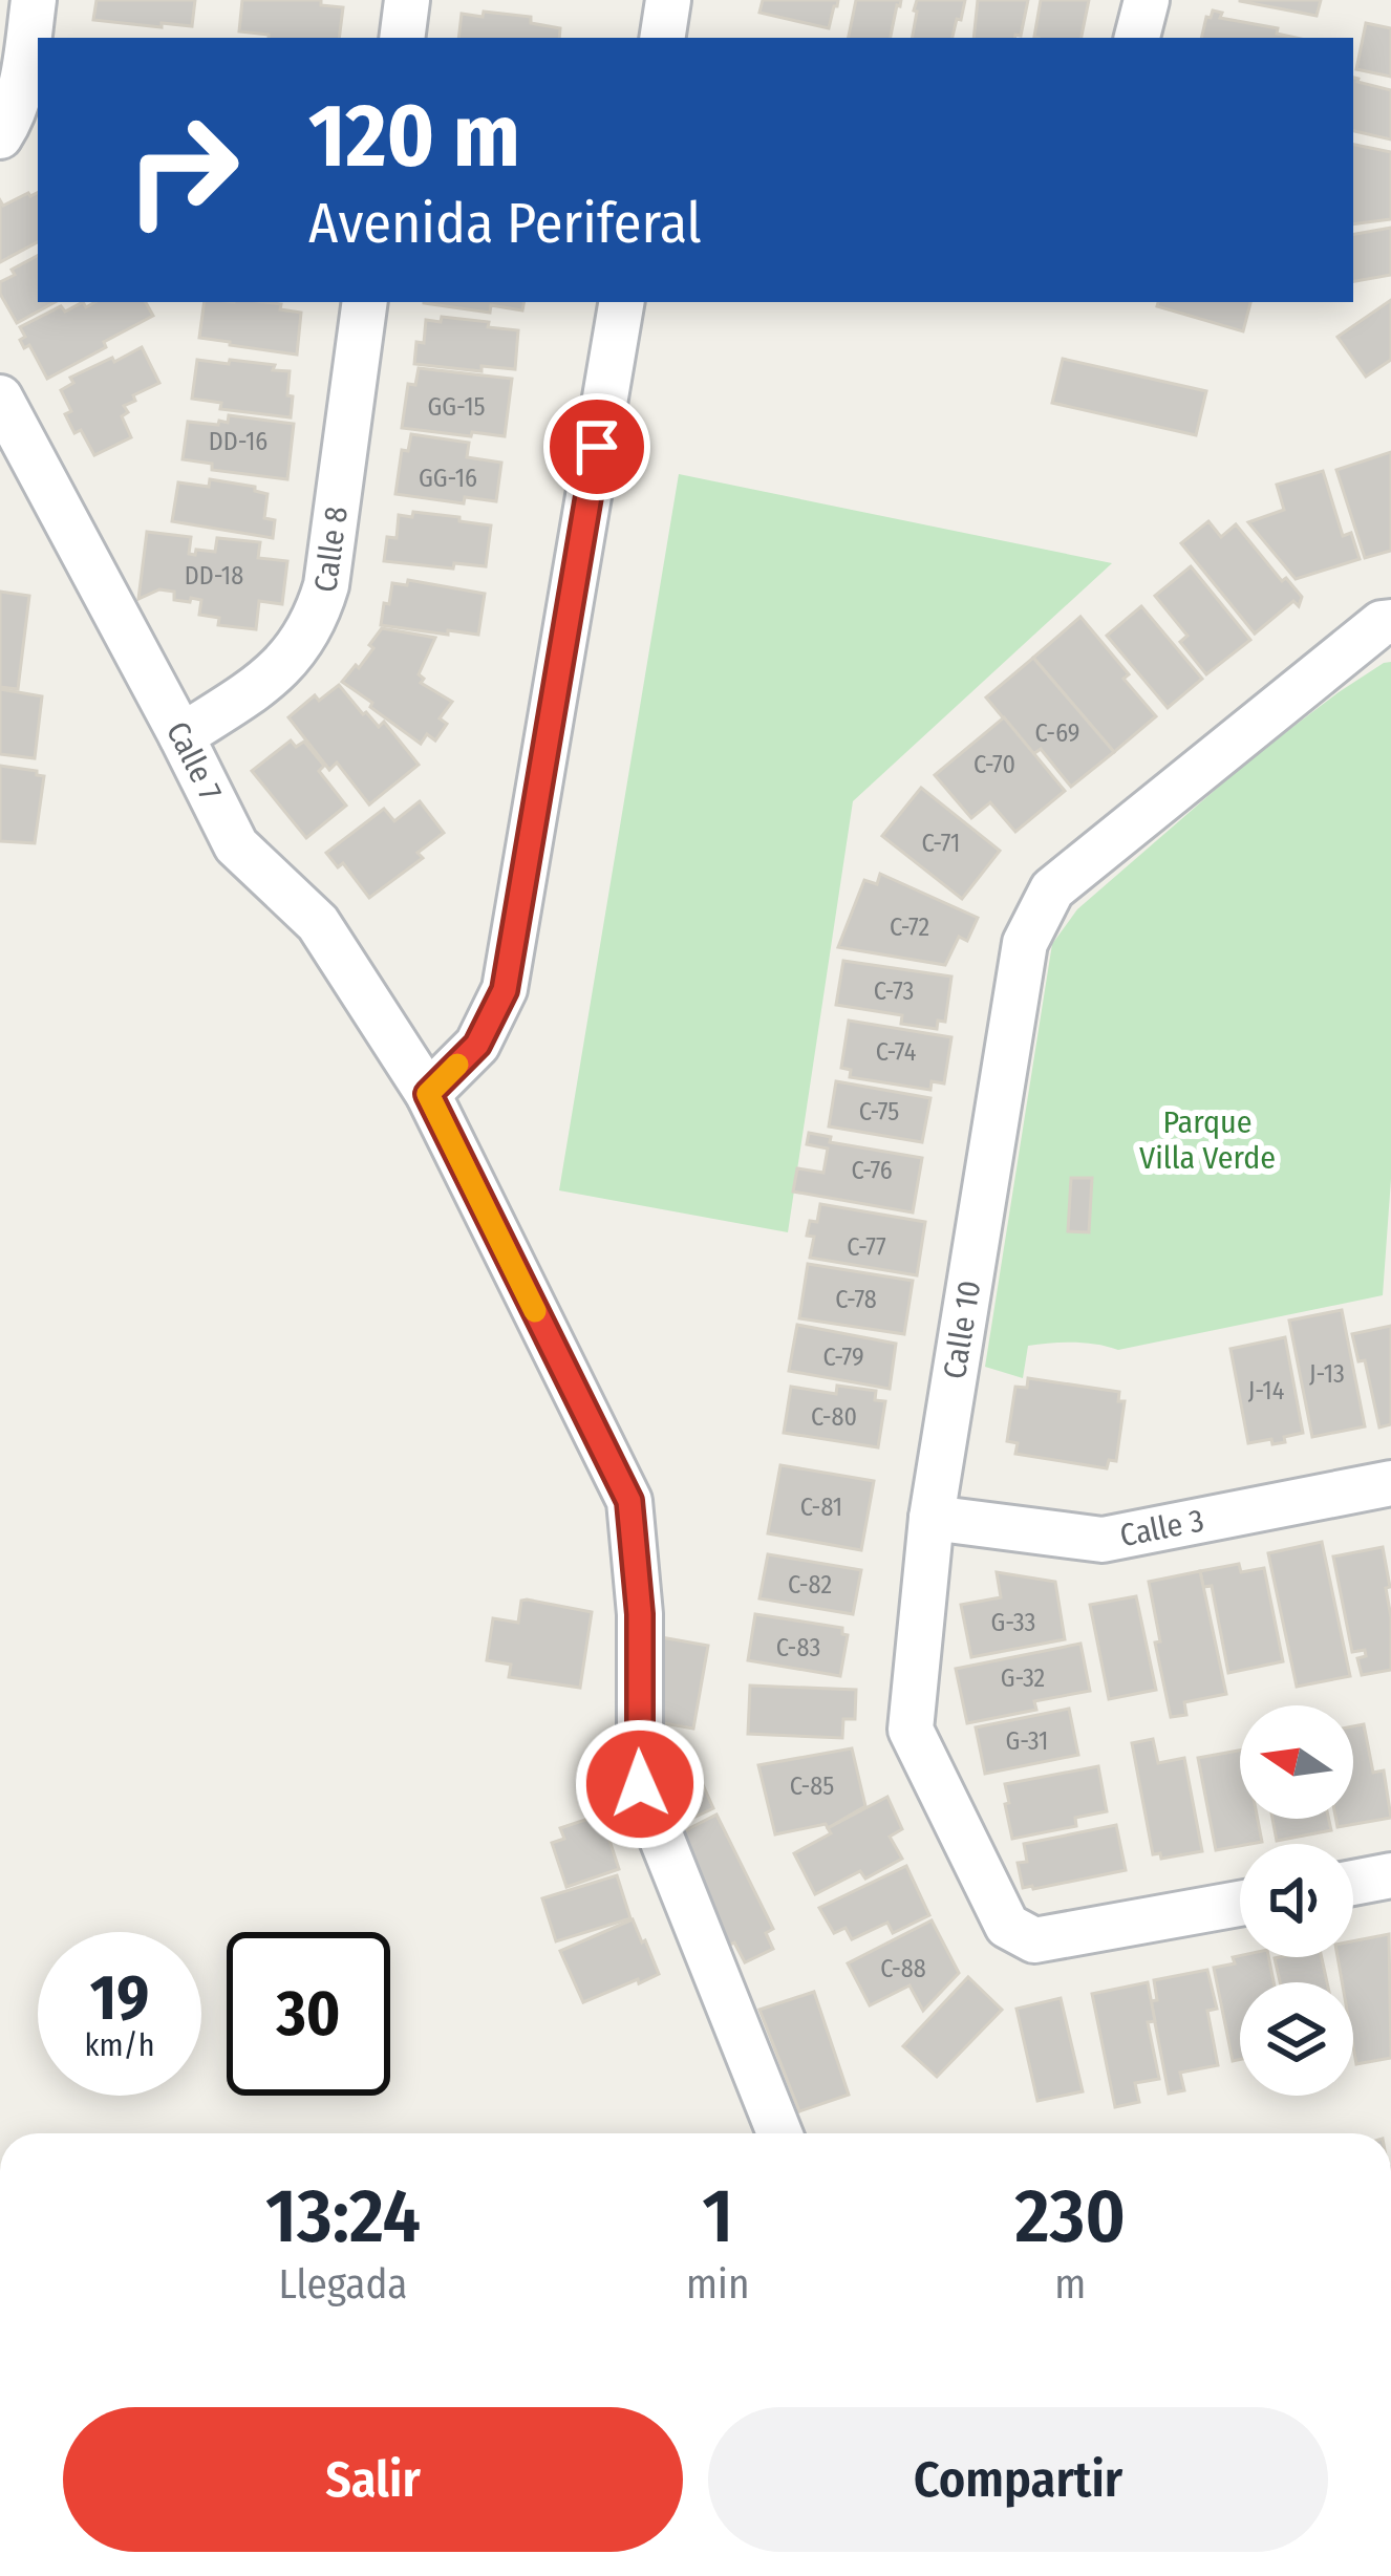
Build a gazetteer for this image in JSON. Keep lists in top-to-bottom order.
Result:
{
  "streets": {
    "street": [
      "Calle 8",
      "Calle 7",
      "Calle 10",
      "Calle 3"
    ]
  },
  "crossings": [
    ["Calle 8", "Calle 7"],
    ["Calle 10", "Calle 3"]
  ],
  "parks": ["Parque Villa Verde"],
  "house_numbers": [
    "GG-15",
    "DD-16",
    "GG-16",
    "DD-18",
    "C-69",
    "C-70",
    "C-71",
    "C-72",
    "C-73",
    "C-74",
    "C-75",
    "C-76",
    "C-77",
    "C-78",
    "C-79",
    "J-13",
    "J-14",
    "C-80",
    "C-81",
    "C-82",
    "G-33",
    "C-83",
    "G-32",
    "G-31",
    "C-85",
    "C-88"
  ],
  "north": "left",
  "page": {
    "turn": ["120 m", "Avenida Periferal"],
    "speed": "19 km/h",
    "limit": "30",
    "eta": [
      "13:24",
      "Llegada",
      "1",
      "min",
      "230",
      "m"
    ],
    "buttons": ["Salir", "Compartir"]
  }
}
